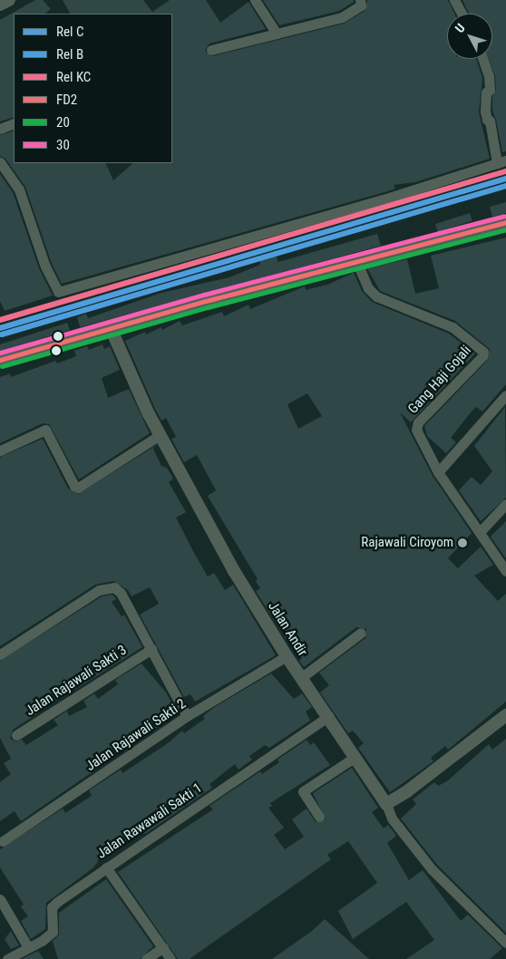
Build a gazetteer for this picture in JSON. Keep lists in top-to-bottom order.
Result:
{
  "streets": {
    "street": [
      "Gang Haji Gojali",
      "Jalan Andir",
      "Jalan Rajawali Sakti 3",
      "Jalan Rajawali Sakti 2",
      "Jalan Rawawali Sakti 1"
    ]
  },
  "crossings": [
    ["Jalan Andir", "Jalan Rajawali Sakti 2"],
    ["Jalan Andir", "Jalan Rawawali Sakti 1"]
  ],
  "places": ["Rajawali Ciroyom"],
  "lines": [
    "rail line KC",
    "rail line C",
    "rail line B",
    "transit line 30",
    "transit line FD2",
    "transit line 20"
  ],
  "legend": [
    "Rel C",
    "Rel B",
    "Rel KC",
    "FD2",
    "20",
    "30"
  ],
  "north": "top left"
}
